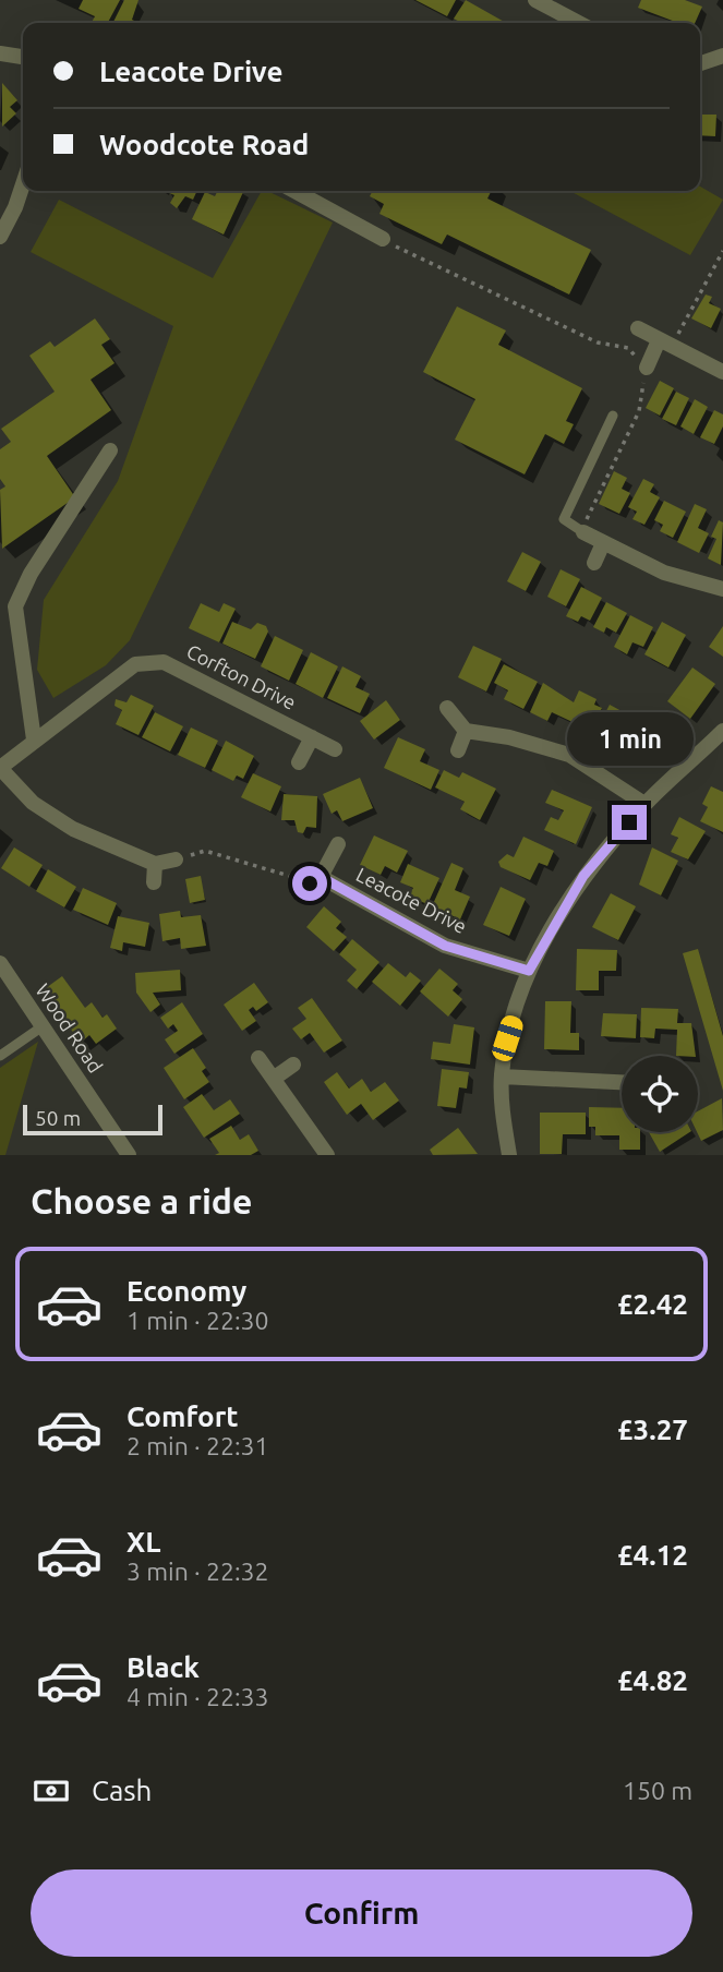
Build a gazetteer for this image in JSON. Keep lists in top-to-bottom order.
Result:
{
  "streets": {
    "street": ["Corfton Drive", "Leacote Drive", "Wood Road"]
  },
  "scale_bar": "50 m",
  "page": {
    "banner": ["Leacote Drive", "Woodcote Road"],
    "bubble": "1 min",
    "scale": "50 m",
    "heading": "Choose a ride",
    "list": [
      {
        "name": "Economy",
        "note": "1 min · 22:30",
        "value": "£2.42"
      },
      {
        "name": "Comfort",
        "note": "2 min · 22:31",
        "value": "£3.27"
      },
      {
        "name": "XL",
        "note": "3 min · 22:32",
        "value": "£4.12"
      },
      {
        "name": "Black",
        "note": "4 min · 22:33",
        "value": "£4.82"
      }
    ],
    "pay": ["Cash", "150 m"],
    "buttons": "Confirm"
  }
}
